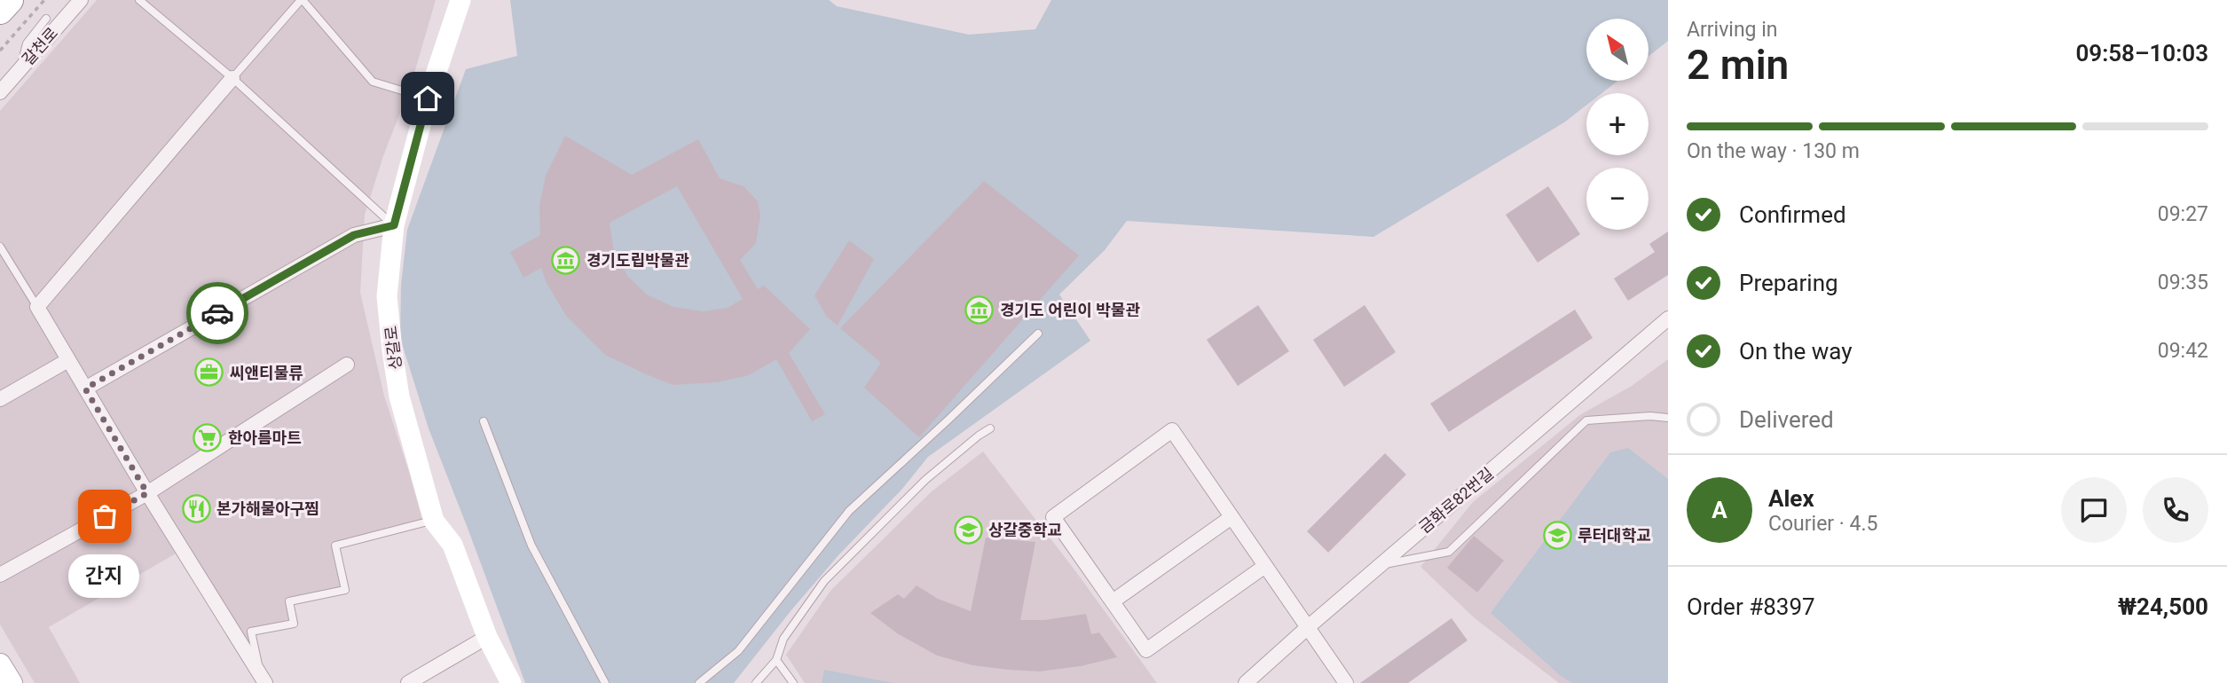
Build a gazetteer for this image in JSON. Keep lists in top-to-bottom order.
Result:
{
  "streets": {
    "street": ["갈천로", "상갈로", "금화로82번길"]
  },
  "places": {
    "museum": ["경기도립박물관", "경기도 어린이 박물관"],
    "office": ["씨앤티물류"],
    "supermarket": ["한아름마트"],
    "restaurant": ["본가해물아구찜"],
    "other": ["간지"],
    "school or university": ["상갈중학교", "루터대학교"]
  },
  "north": "top left",
  "page": {
    "heading": ["2 min", "Arriving in", "09:58–10:03"],
    "panel": [
      "Alex",
      "Courier · 4.5",
      "Order #8397",
      "₩24,500"
    ],
    "map_buttons": ["+", "−"],
    "bar": "On the way · 130 m",
    "list": [
      ["Confirmed", "09:27"],
      ["Preparing", "09:35"],
      ["On the way", "09:42"],
      "Delivered"
    ],
    "round": "A",
    "bubble": "간지"
  }
}
